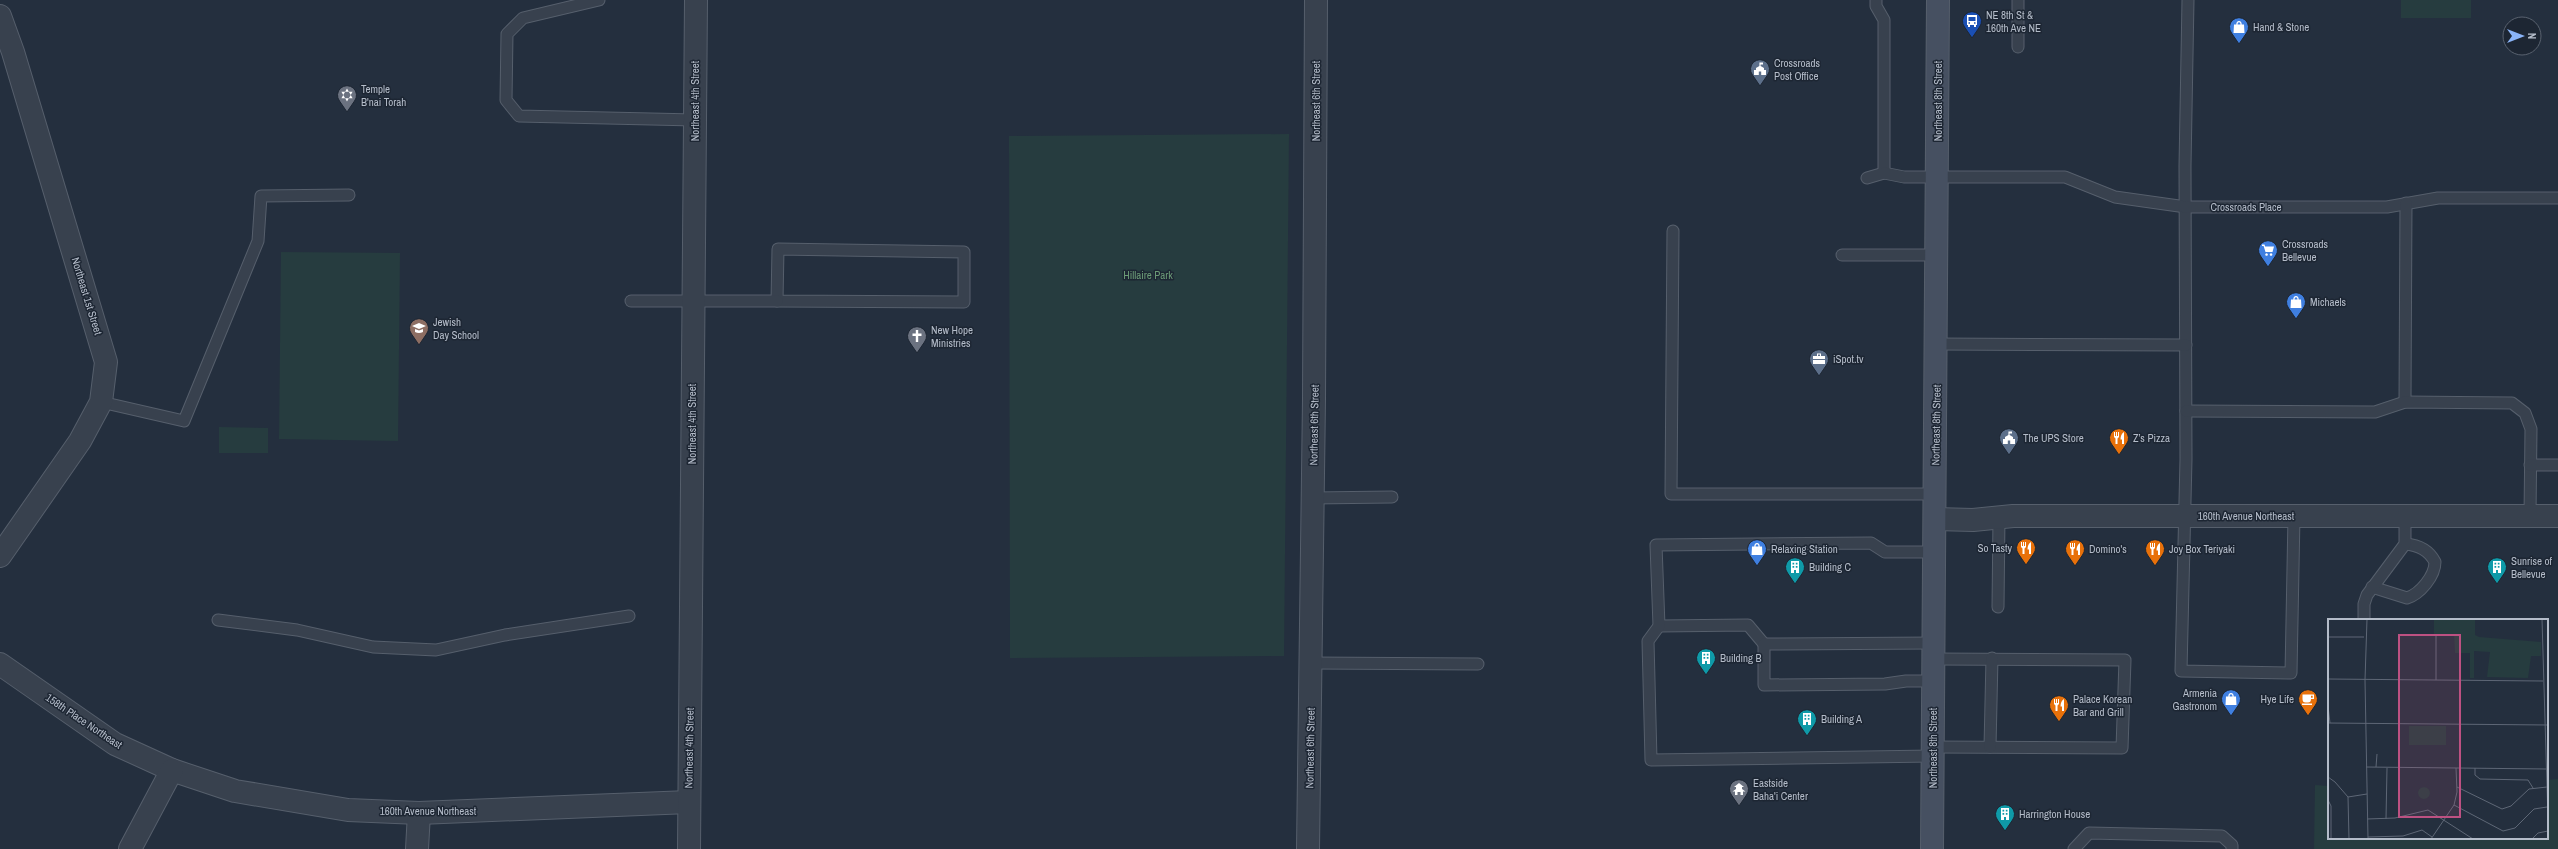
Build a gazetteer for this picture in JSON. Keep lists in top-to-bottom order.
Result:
{
  "streets": {
    "main road": ["Northeast 8th Street"],
    "street": [
      "Northeast 4th Street",
      "Northeast 6th Street",
      "Northeast 1st Street",
      "160th Avenue Northeast",
      "158th Place Northeast"
    ],
    "lane": ["Crossroads Place"]
  },
  "crossings": [
    ["Northeast 4th Street", "160th Avenue Northeast"],
    ["Northeast 8th Street", "Crossroads Place"],
    ["Northeast 8th Street", "160th Avenue Northeast"],
    ["160th Avenue Northeast", "158th Place Northeast"]
  ],
  "parks": ["Hillaire Park"],
  "places": {
    "bus stop": ["NE 8th St & 160th Ave NE"],
    "shop": [
      "Hand & Stone",
      "Michaels",
      "Relaxing Station",
      "Armenia Gastronom"
    ],
    "public building": ["Crossroads Post Office", "The UPS Store"],
    "synagogue": ["Temple B'nai Torah"],
    "supermarket": ["Crossroads Bellevue"],
    "school or university": ["Jewish Day School"],
    "church": ["New Hope Ministries"],
    "office": ["iSpot.tv"],
    "restaurant": [
      "Z’s Pizza",
      "So Tasty",
      "Domino's",
      "Joy Box Teriyaki",
      "Palace Korean Bar and Grill"
    ],
    "building": [
      "Building C",
      "Sunrise of Bellevue",
      "Building B",
      "Building A",
      "Harrington House"
    ],
    "cafe": ["Hye Life"],
    "temple": ["Eastside Baha'i Center"]
  },
  "north": "right"
}
